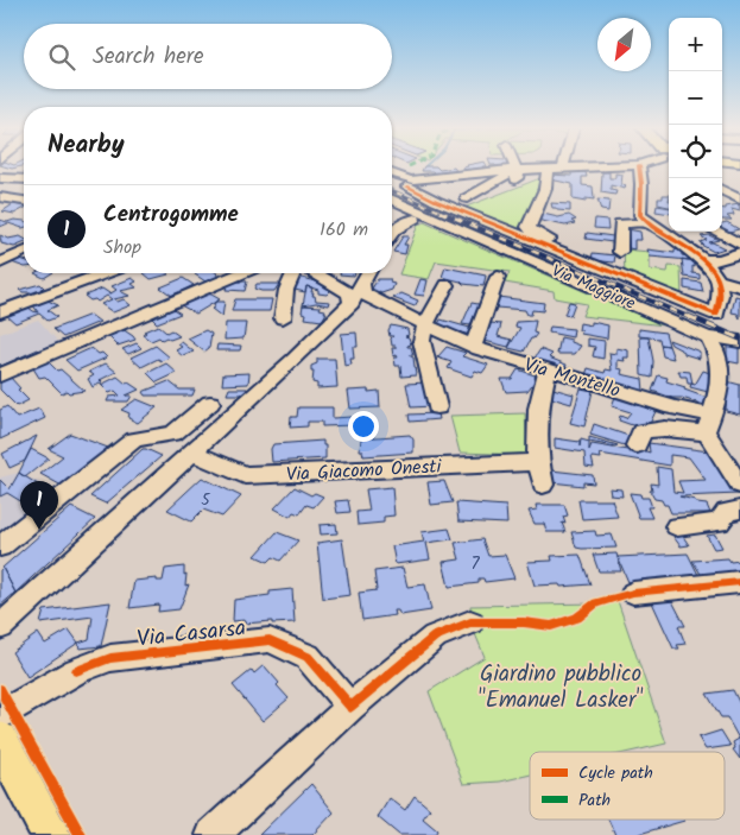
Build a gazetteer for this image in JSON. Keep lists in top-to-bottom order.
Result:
{
  "streets": {
    "street": [
      "Via Maggiore",
      "Via Montello",
      "Via Giacomo Onesti",
      "Via Casarsa"
    ]
  },
  "parks": ["Giardino pubblico \"Emanuel Lasker\""],
  "house_numbers": ["5", "7"],
  "legend": ["Cycle path", "Path"],
  "north": "bottom left",
  "page": {
    "map_buttons": ["+", "−"],
    "search": "Search here",
    "heading": "Nearby",
    "list": [
      {
        "mark": "1",
        "name": "Centrogomme",
        "note": "Shop",
        "value": "160 m"
      }
    ],
    "pins": "1"
  }
}
